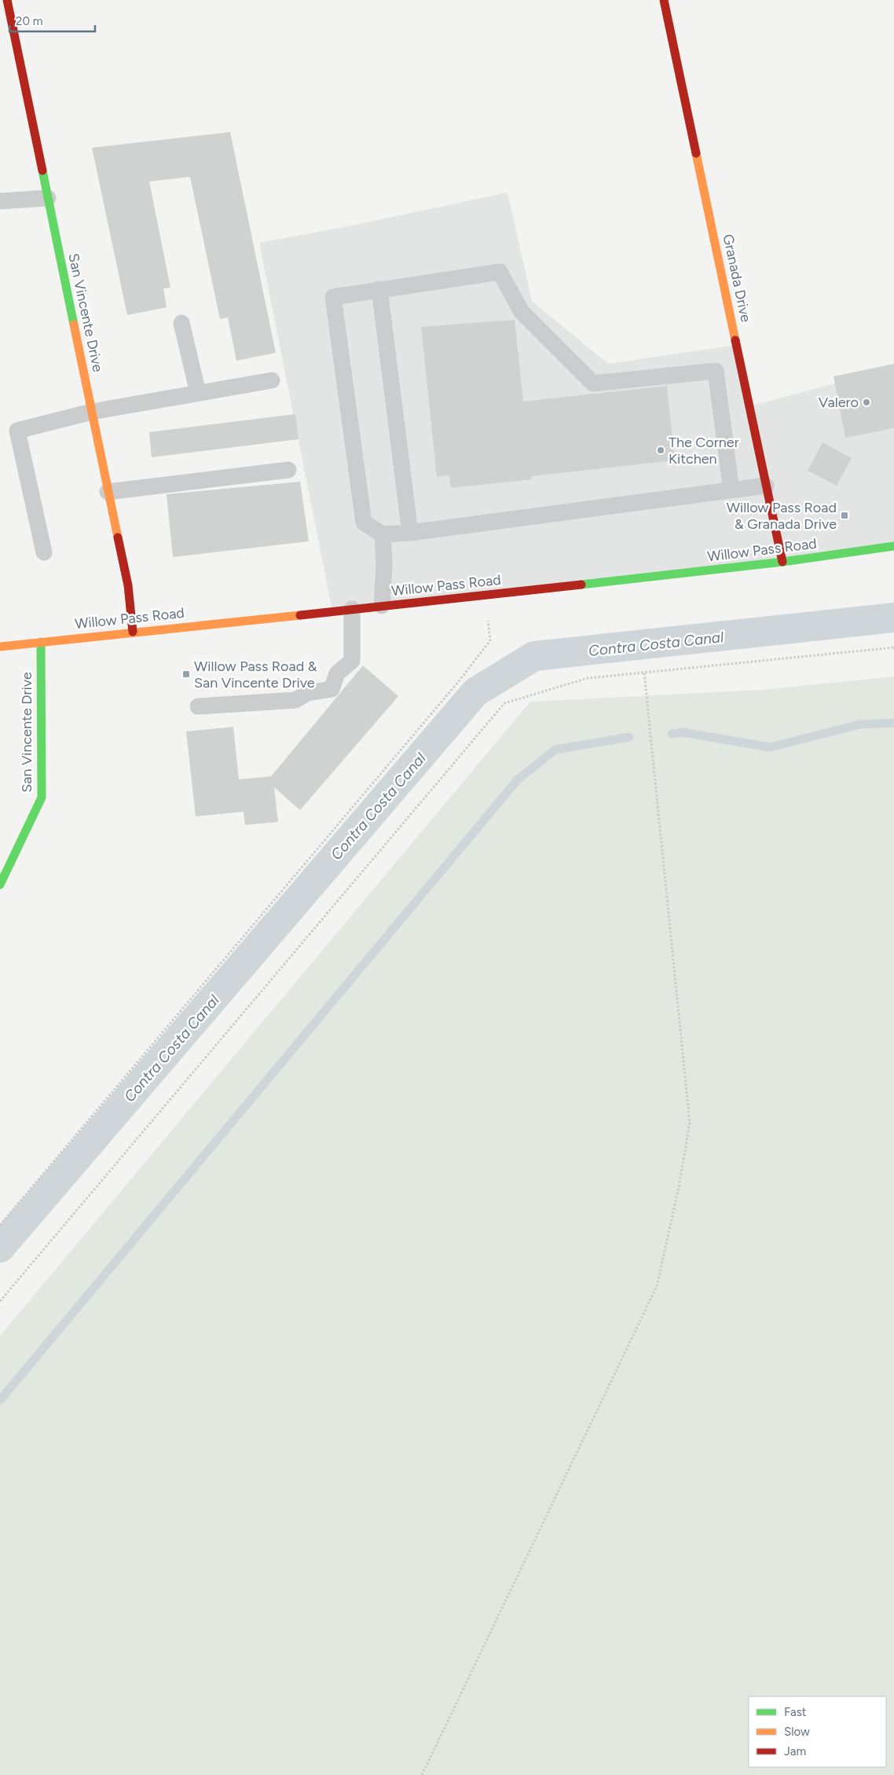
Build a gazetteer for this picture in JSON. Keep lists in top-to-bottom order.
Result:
{
  "streets": {
    "street": ["Granada Drive", "San Vincente Drive", "Willow Pass Road"]
  },
  "crossings": [
    ["Granada Drive", "Willow Pass Road"],
    ["San Vincente Drive", "Willow Pass Road"]
  ],
  "water": ["Contra Costa Canal"],
  "places": {
    "other": ["Valero", "The Corner Kitchen"],
    "transit": ["Willow Pass Road & Granada Drive", "Willow Pass Road & San Vincente Drive"]
  },
  "legend": ["Fast", "Slow", "Jam"],
  "scale_bar": "20 m"
}
